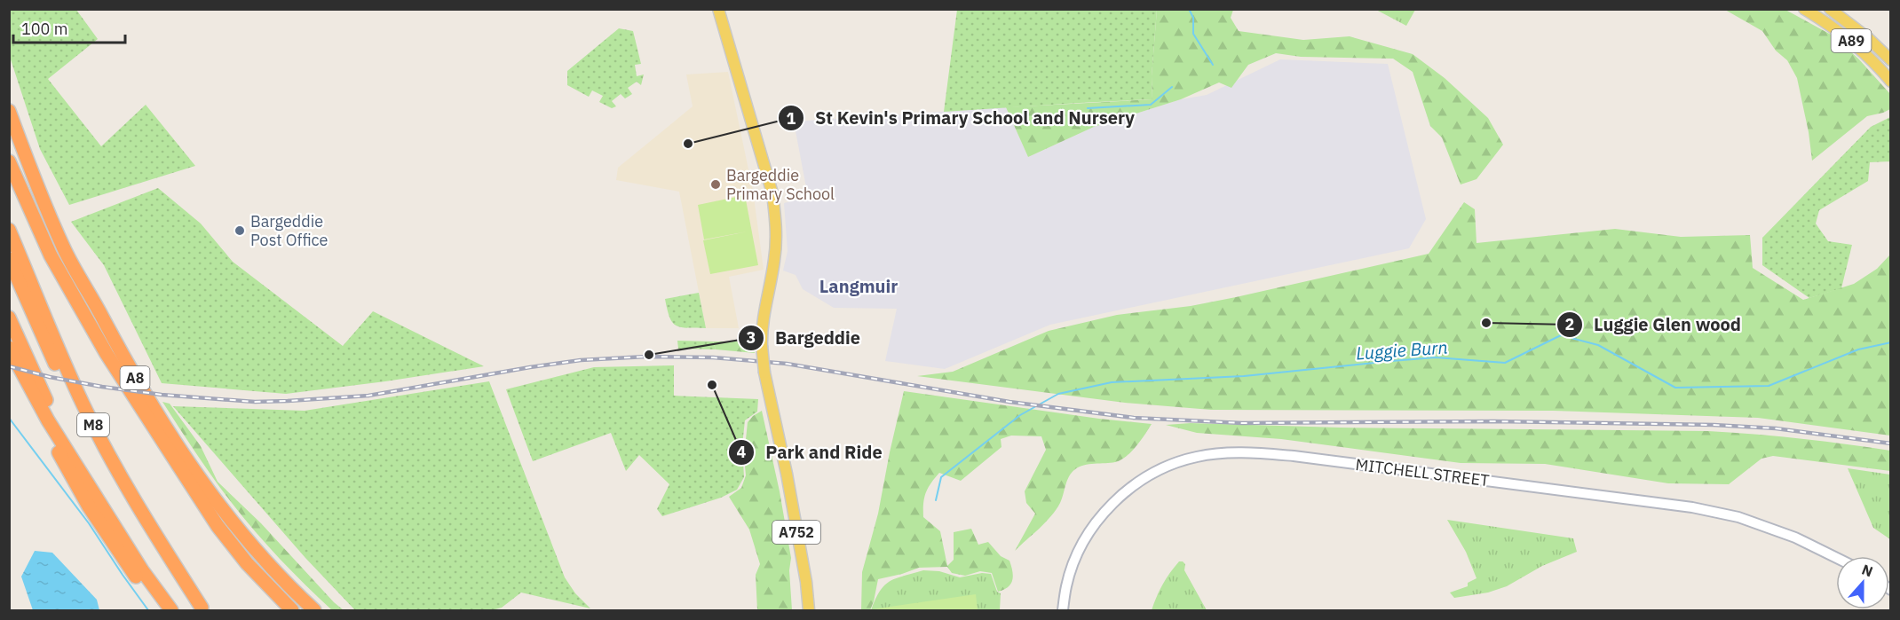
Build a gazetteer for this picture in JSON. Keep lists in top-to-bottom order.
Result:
{
  "streets": {
    "highway": ["A8", "M8"],
    "main road": ["A89", "A752"],
    "street": ["MITCHELL STREET"]
  },
  "districts": ["Langmuir"],
  "water": ["Luggie Burn"],
  "places": [
    "St Kevin's Primary School and Nursery",
    "Bargeddie Primary School",
    "Bargeddie Post Office",
    "Luggie Glen wood",
    "Bargeddie",
    "Park and Ride"
  ],
  "scale_bar": "100 m",
  "north": "top"
}
